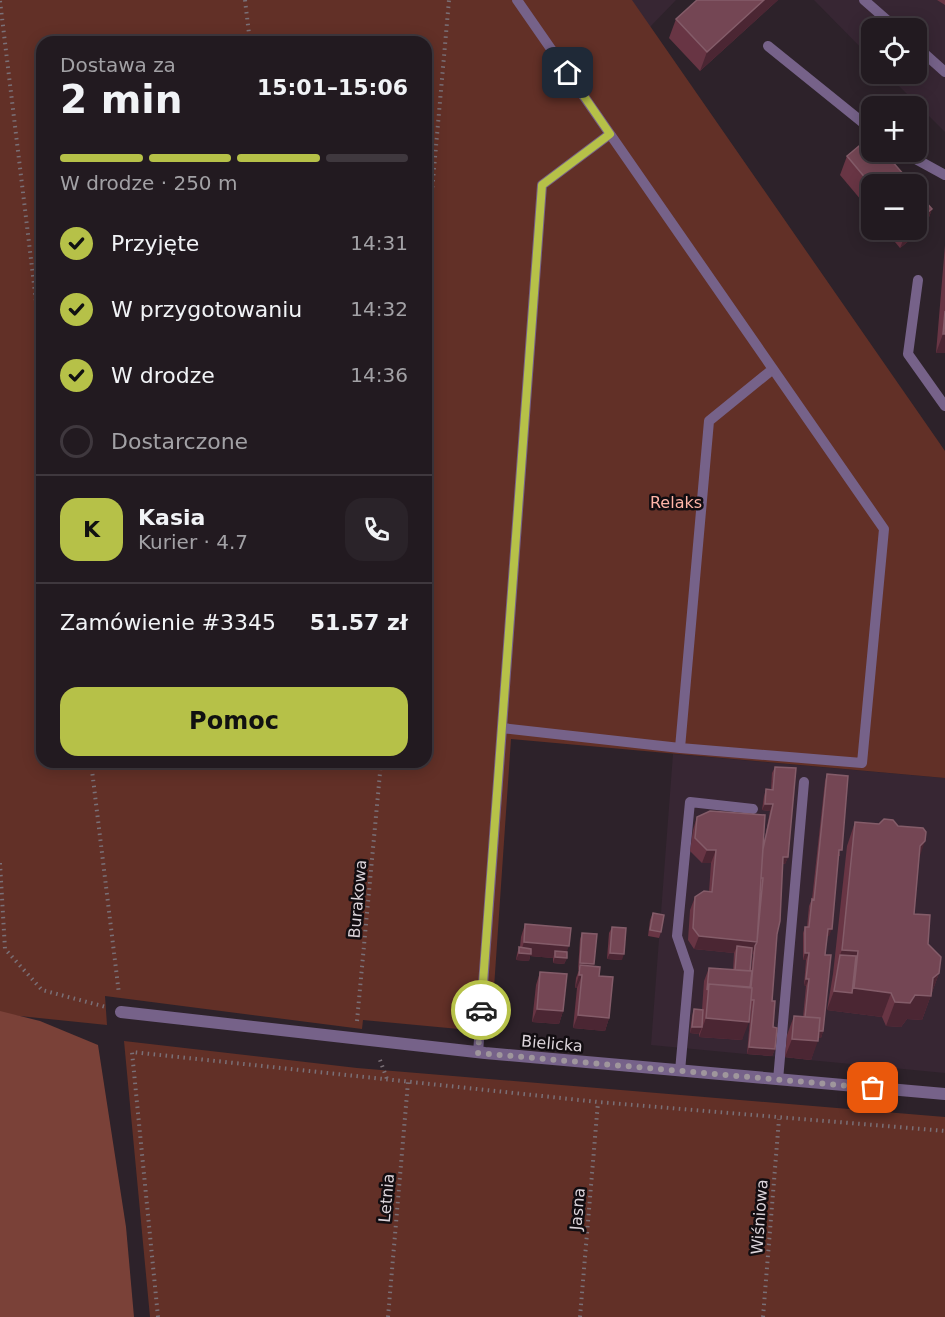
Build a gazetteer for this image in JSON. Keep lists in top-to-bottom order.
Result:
{
  "streets": {
    "street": ["Bielicka"],
    "path": [
      "Burakowa",
      "Letnia",
      "Jasna",
      "Wiśniowa"
    ]
  },
  "crossings": [
    ["Burakowa", "Bielicka"]
  ],
  "parks": ["Relaks"],
  "page": {
    "map_buttons": ["+", "−"],
    "heading": ["2 min", "Dostawa za", "15:01–15:06"],
    "panel": [
      "Kasia",
      "Kurier · 4.7",
      "Zamówienie #3345",
      "51.57 zł"
    ],
    "bar": "W drodze · 250 m",
    "list": [
      ["Przyjęte", "14:31"],
      ["W przygotowaniu", "14:32"],
      ["W drodze", "14:36"],
      "Dostarczone"
    ],
    "round": "K",
    "buttons": "Pomoc"
  }
}
